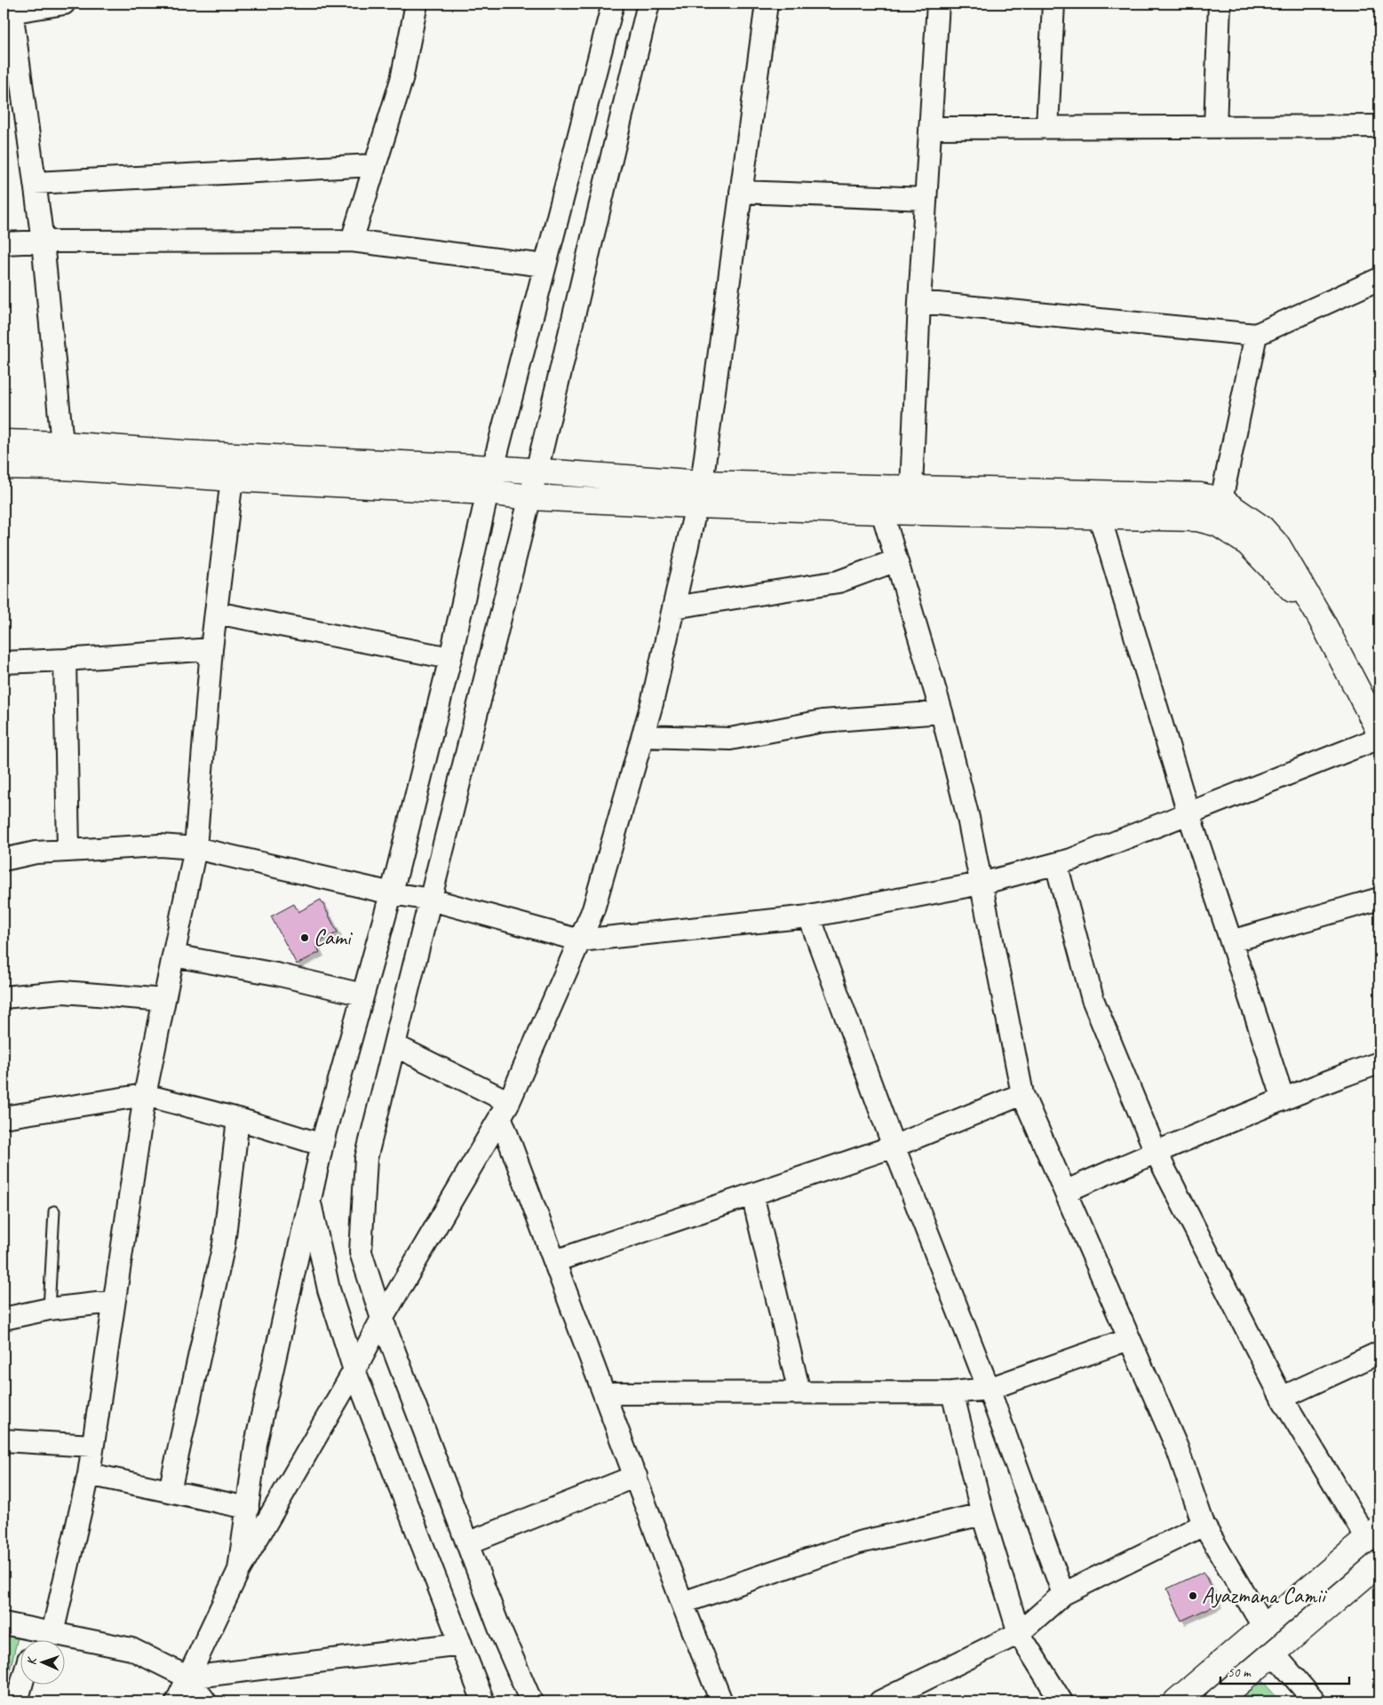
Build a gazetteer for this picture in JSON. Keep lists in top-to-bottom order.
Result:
{
  "places": ["Cami", "Ayazmana Camii"],
  "scale_bar": "50 m",
  "north": "left"
}
